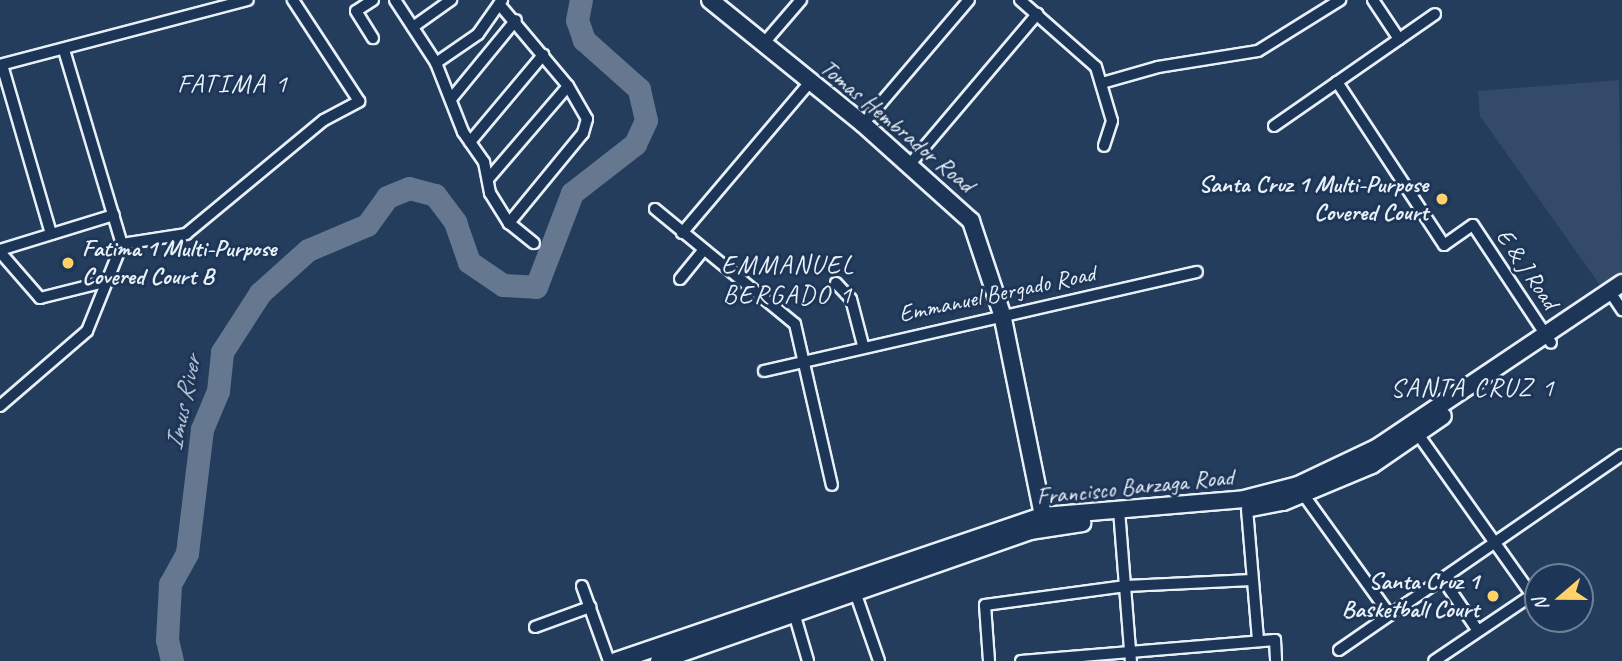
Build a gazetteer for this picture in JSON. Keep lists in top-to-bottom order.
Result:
{
  "streets": {
    "street": [
      "Tomas Hembrador Road",
      "E & J Road",
      "Emmanuel Bergado Road",
      "Francisco Barzaga Road"
    ]
  },
  "crossings": [
    ["Tomas Hembrador Road", "Emmanuel Bergado Road"],
    ["Tomas Hembrador Road", "Francisco Barzaga Road"],
    ["E & J Road", "Francisco Barzaga Road"]
  ],
  "districts": ["FATIMA 1", "EMMANUEL BERGADO 1", "SANTA CRUZ 1"],
  "water": ["Imus River"],
  "places": ["Santa Cruz 1 Multi-Purpose Covered Court", "Fatima 1 Multi-Purpose Covered Court B", "Santa Cruz 1 Basketball Court"],
  "north": "left"
}
